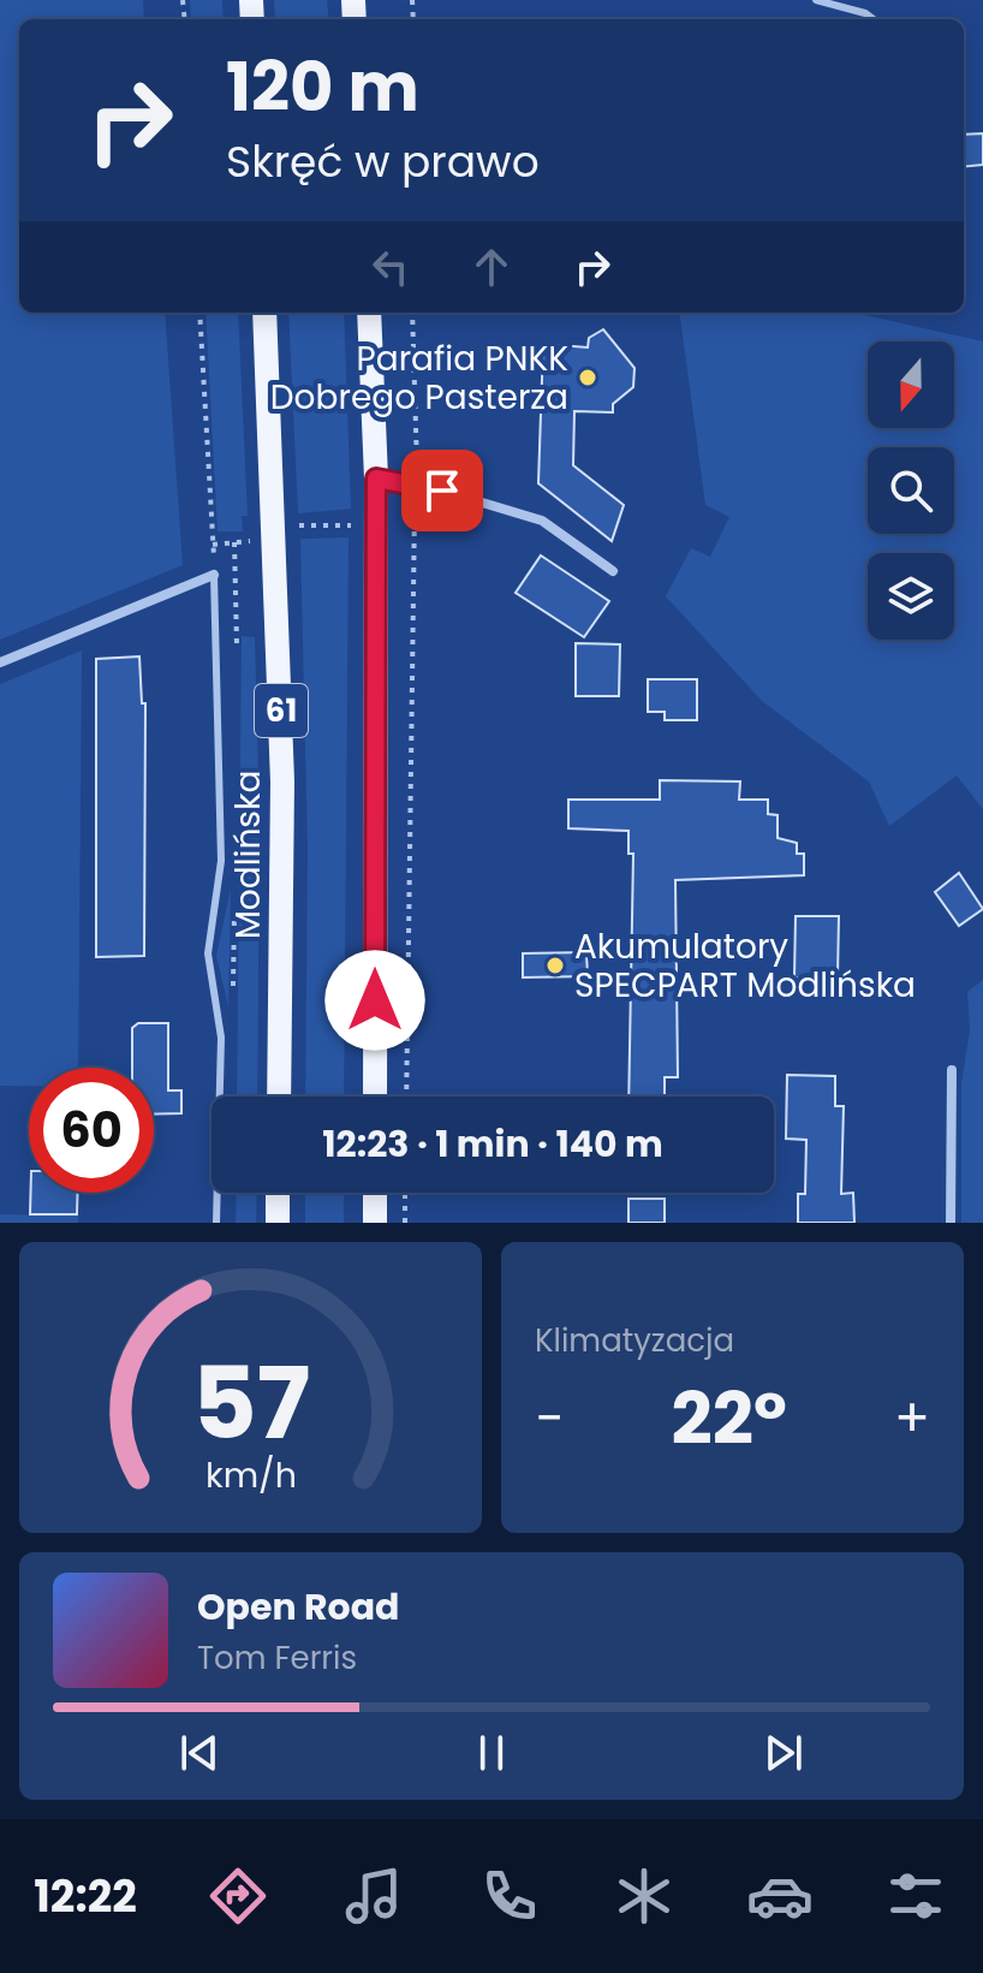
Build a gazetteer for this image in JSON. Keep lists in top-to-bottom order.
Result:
{
  "streets": {
    "main road": ["61", "Modlińska"]
  },
  "places": ["Parafia PNKK Dobrego Pasterza", "Akumulatory SPECPART Modlińska"],
  "north": "bottom",
  "page": {
    "turn": ["120 m", "Skręć w prawo"],
    "limit": "60",
    "trip": "12:23 · 1 min · 140 m",
    "tile": "Klimatyzacja",
    "heat": ["−", "22°", "+"],
    "song": ["Open Road", "Tom Ferris"],
    "tabs": "12:22",
    "gauge": ["57", "km/h"]
  }
}
